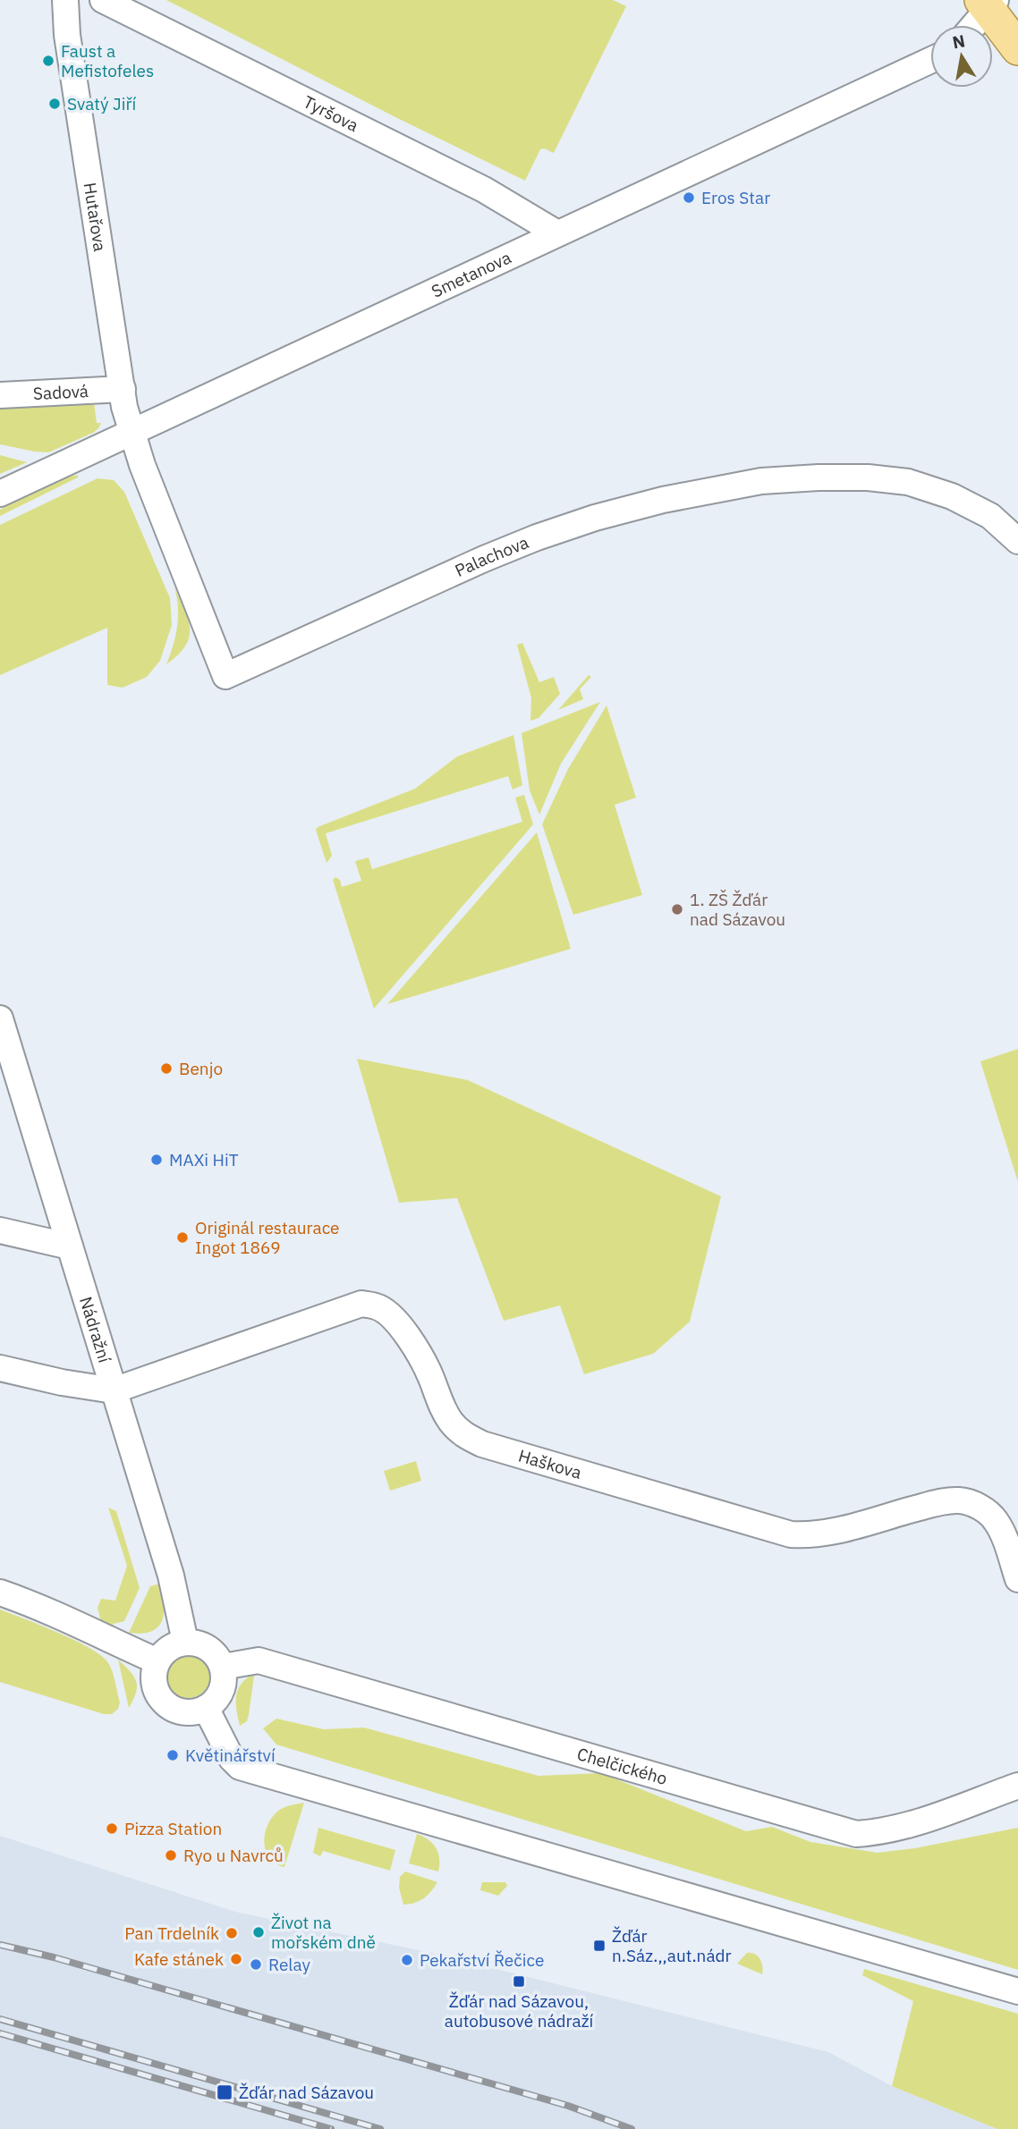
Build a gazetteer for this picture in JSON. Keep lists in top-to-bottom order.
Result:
{
  "streets": {
    "street": [
      "Tyršova",
      "Hutařova",
      "Smetanova",
      "Sadová",
      "Palachova",
      "Nádražní",
      "Haškova",
      "Chelčického"
    ]
  },
  "crossings": [
    ["Tyršova", "Smetanova"],
    ["Hutařova", "Smetanova"],
    ["Hutařova", "Sadová"],
    ["Hutařova", "Palachova"],
    ["Smetanova", "Palachova"],
    ["Nádražní", "Haškova"],
    ["Nádražní", "Chelčického"]
  ],
  "places": {
    "other": [
      "Faust a Mefistofeles",
      "Svatý Jiří",
      "Eros Star",
      "1. ZŠ Žďár nad Sázavou",
      "Benjo",
      "MAXi HiT",
      "Originál restaurace Ingot 1869",
      "Květinářství",
      "Pizza Station",
      "Ryo u Navrců",
      "Život na mořském dně",
      "Pan Trdelník",
      "Kafe stánek",
      "Pekařství Řečice",
      "Relay"
    ],
    "transit": ["Žďár n.Sáz.,,aut.nádr", "Žďár nad Sázavou, autobusové nádraží", "Žďár nad Sázavou"]
  },
  "north": "top"
}
